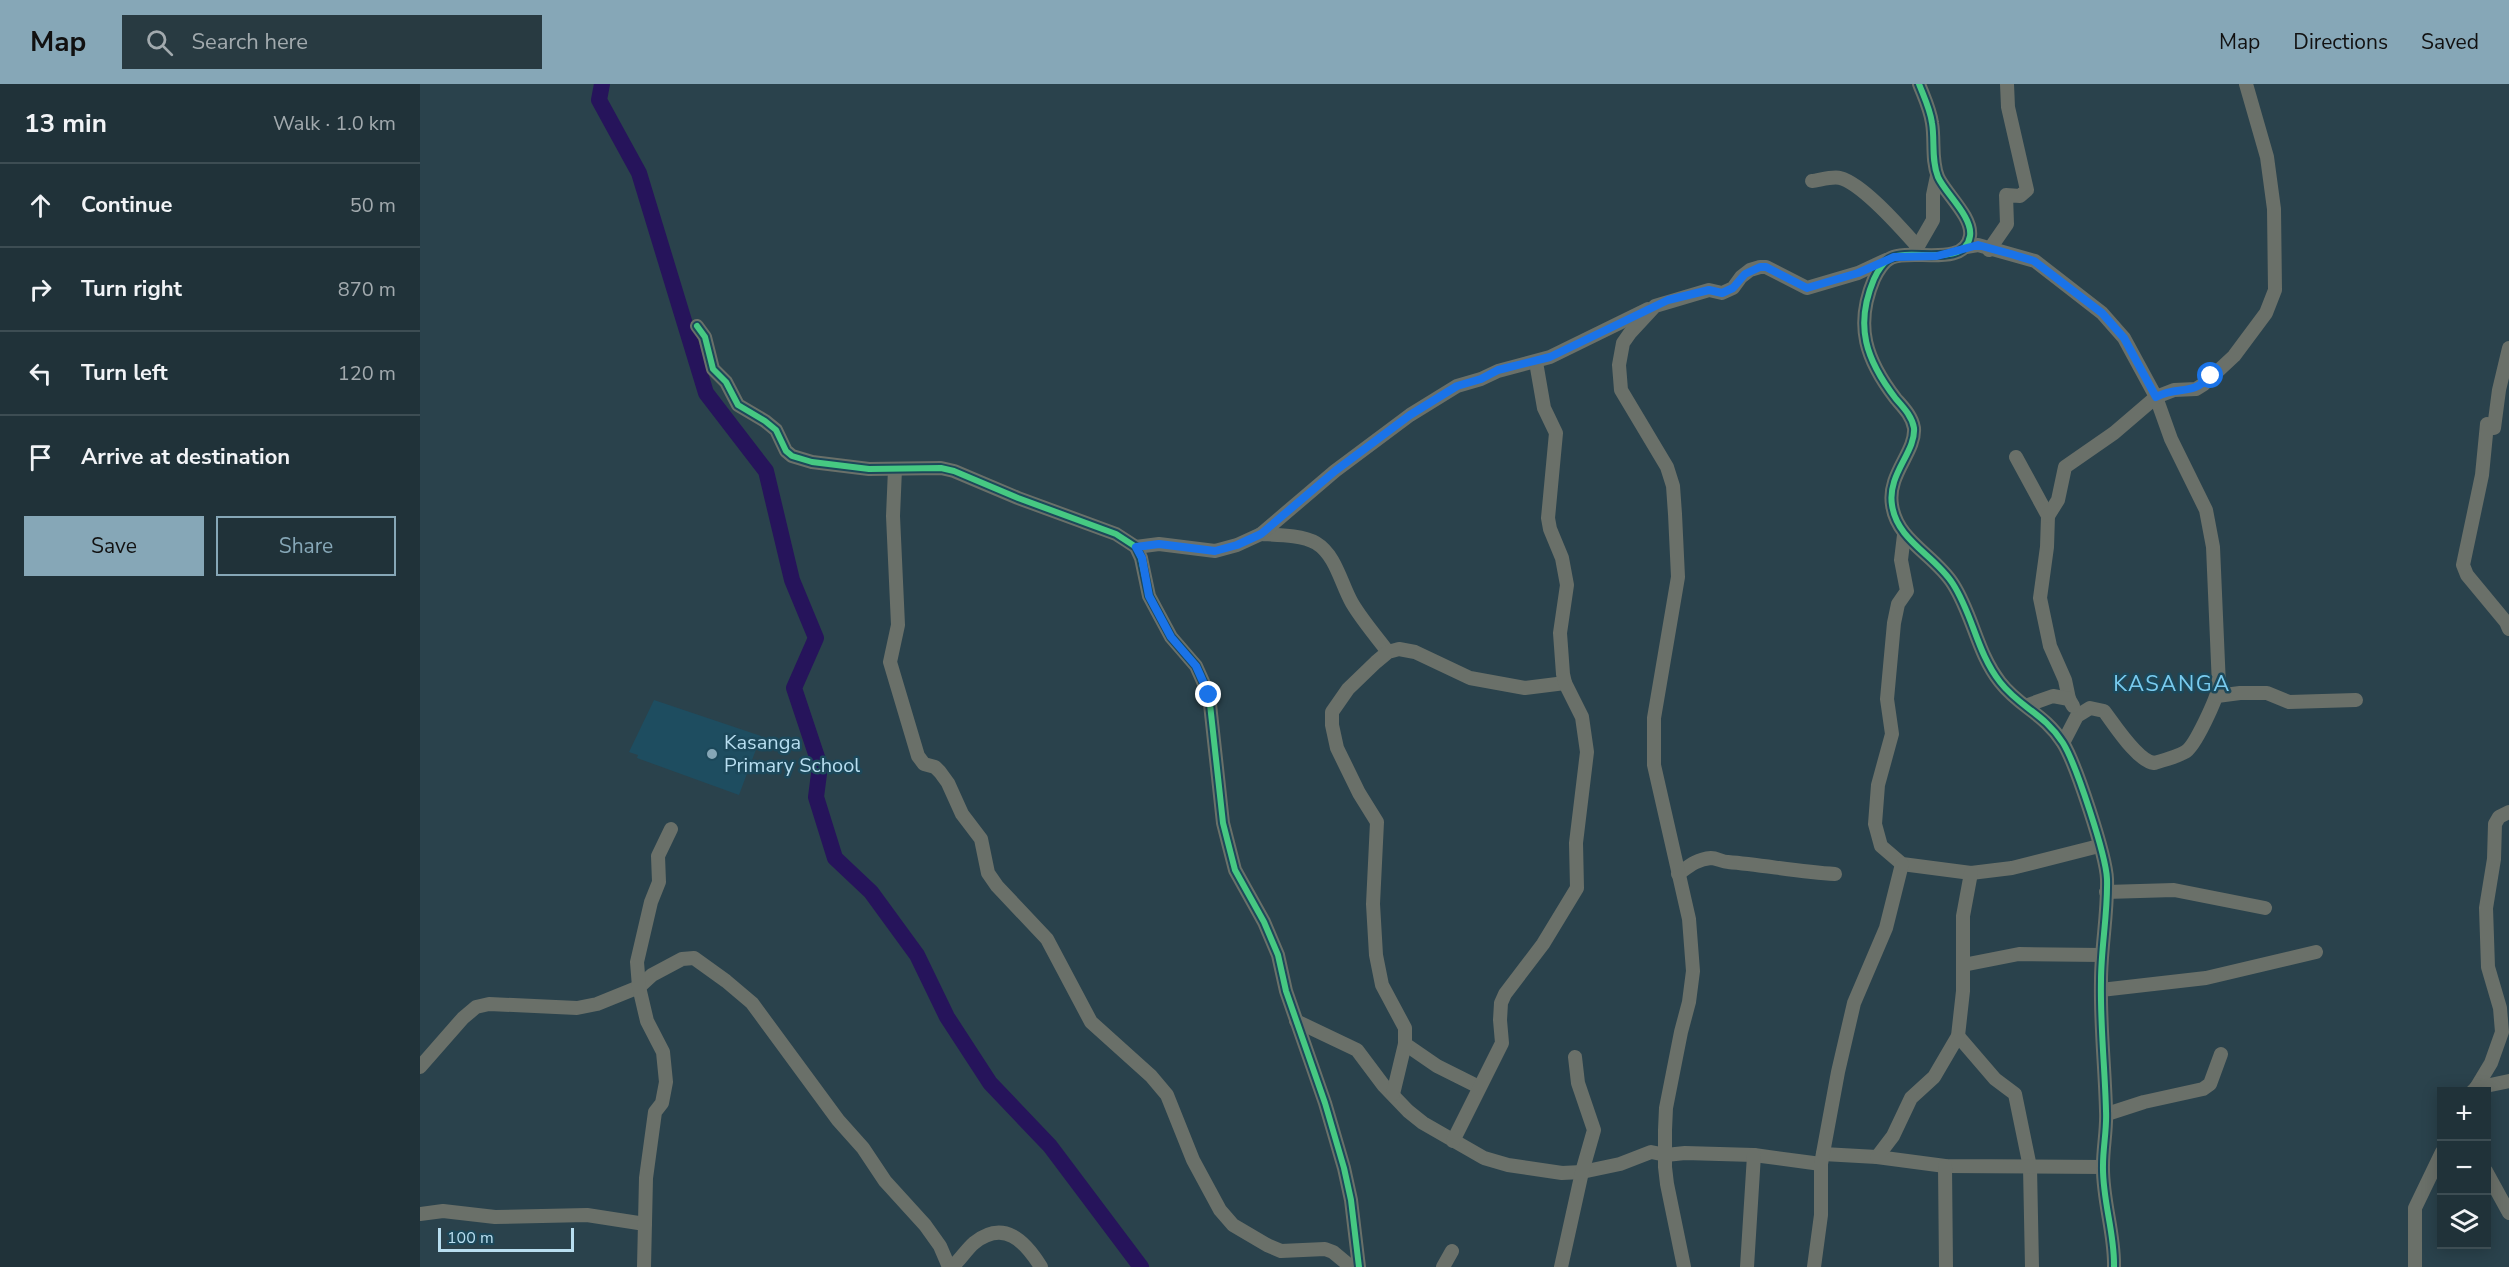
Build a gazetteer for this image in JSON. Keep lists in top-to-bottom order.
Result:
{
  "districts": ["KASANGA"],
  "places": ["Kasanga Primary School"],
  "scale_bar": "100 m",
  "page": {
    "header": "Map",
    "search": "Search here",
    "nav": ["Map", "Directions", "Saved"],
    "heading": ["13 min", "Walk · 1.0 km"],
    "list": [
      ["Continue", "50 m"],
      ["Turn right", "870 m"],
      ["Turn left", "120 m"],
      "Arrive at destination"
    ],
    "buttons": ["Save", "Share"],
    "map_buttons": ["+", "−"],
    "scale": "100 m"
  }
}
